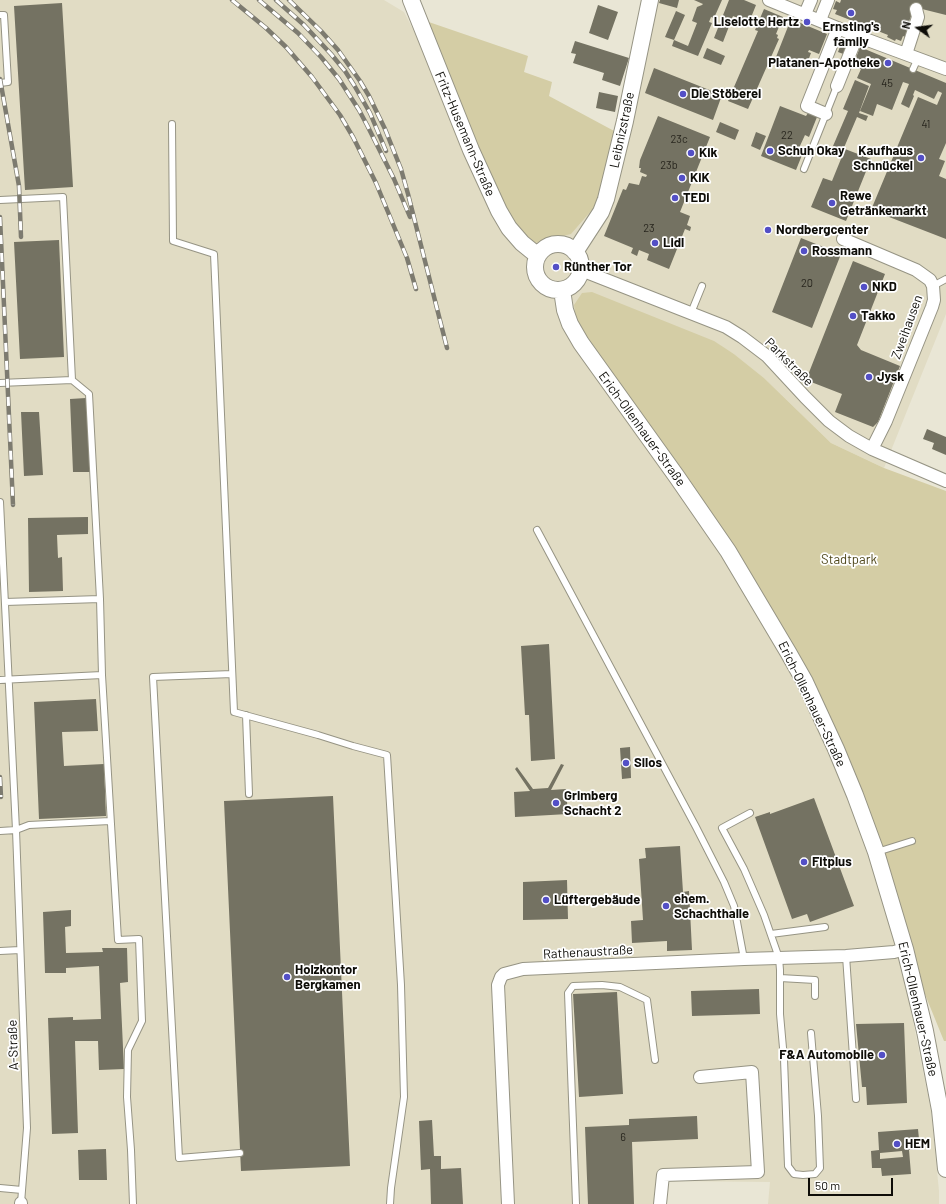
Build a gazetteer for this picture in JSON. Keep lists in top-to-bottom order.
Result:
{
  "streets": {
    "street": [
      "Leibnizstraße",
      "Fritz-Husemann-Straße",
      "Zweihausen",
      "Parkstraße",
      "Erich-Ollenhauer-Straße",
      "Rathenaustraße"
    ],
    "lane": ["A-Straße"]
  },
  "crossings": [
    ["Leibnizstraße", "Fritz-Husemann-Straße"],
    ["Leibnizstraße", "Parkstraße"],
    ["Leibnizstraße", "Erich-Ollenhauer-Straße"],
    ["Fritz-Husemann-Straße", "Parkstraße"],
    ["Fritz-Husemann-Straße", "Erich-Ollenhauer-Straße"],
    ["Zweihausen", "Parkstraße"],
    ["Parkstraße", "Erich-Ollenhauer-Straße"],
    ["Erich-Ollenhauer-Straße", "Rathenaustraße"]
  ],
  "parks": ["Stadtpark"],
  "places": [
    "Ernsting's family",
    "Liselotte Hertz",
    "Platanen-Apotheke",
    "Die Stöberei",
    "Schuh Okay",
    "Kik",
    "Kaufhaus Schnückel",
    "KiK",
    "TEDi",
    "Rewe Getränkemarkt",
    "Nordbergcenter",
    "Lidl",
    "Rossmann",
    "Rünther Tor",
    "NKD",
    "Takko",
    "Jysk",
    "Silos",
    "Grimberg Schacht 2",
    "Fitplus",
    "Lüftergebäude",
    "ehem. Schachthalle",
    "Holzkontor Bergkamen",
    "F&A Automobile",
    "HEM"
  ],
  "house_numbers": [
    "45",
    "41",
    "22",
    "23c",
    "23b",
    "23",
    "20",
    "6"
  ],
  "scale_bar": "50 m",
  "north": "left"
}
